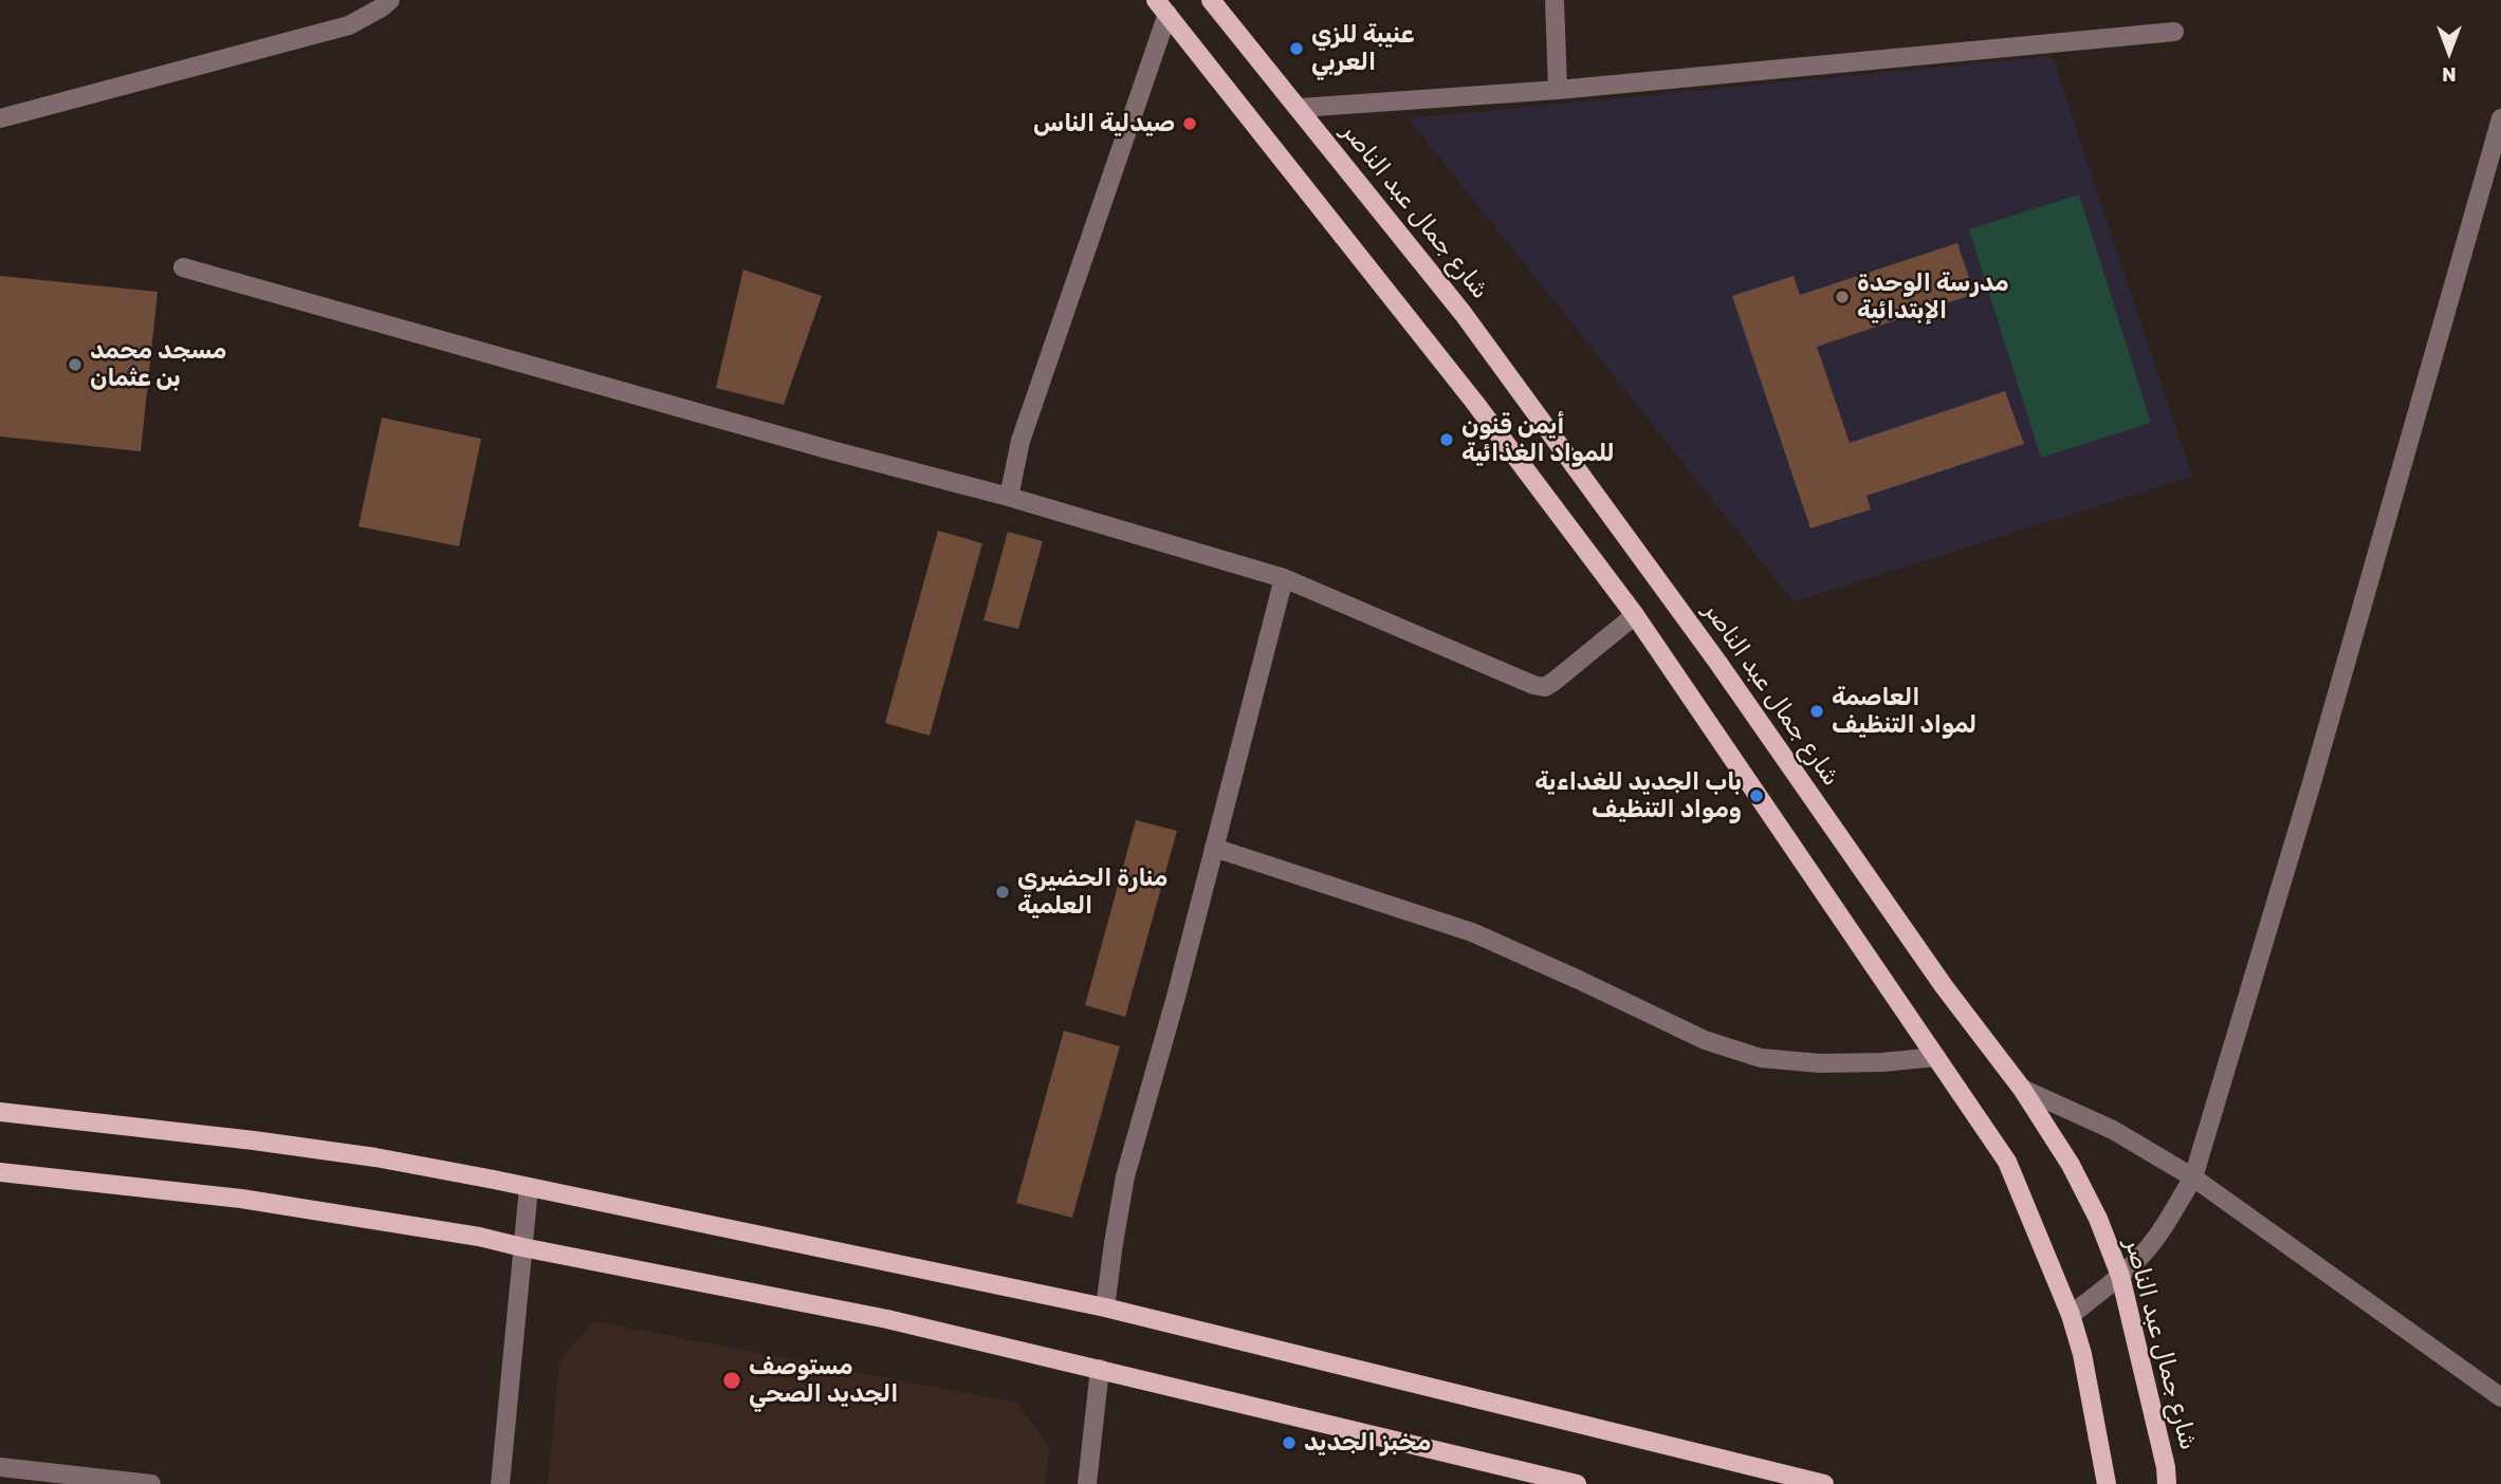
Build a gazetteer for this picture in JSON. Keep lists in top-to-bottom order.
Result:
{
  "streets": {
    "main road": ["شارع جمال عبد الناصر"]
  },
  "places": [
    "عنيبة للزي العربي",
    "صيدلية الناس",
    "مدرسة الوحدة الإبتدائية",
    "مسجد محمد بن عثمان",
    "أيمن قنون للمواد الغذائية",
    "العاصمة لمواد التنظيف",
    "باب الجديد للغداءية ومواد التنظيف",
    "منارة الحضيري العلمية",
    "مستوصف الجديد الصحي",
    "مخبز الجديد"
  ],
  "north": "bottom"
}
